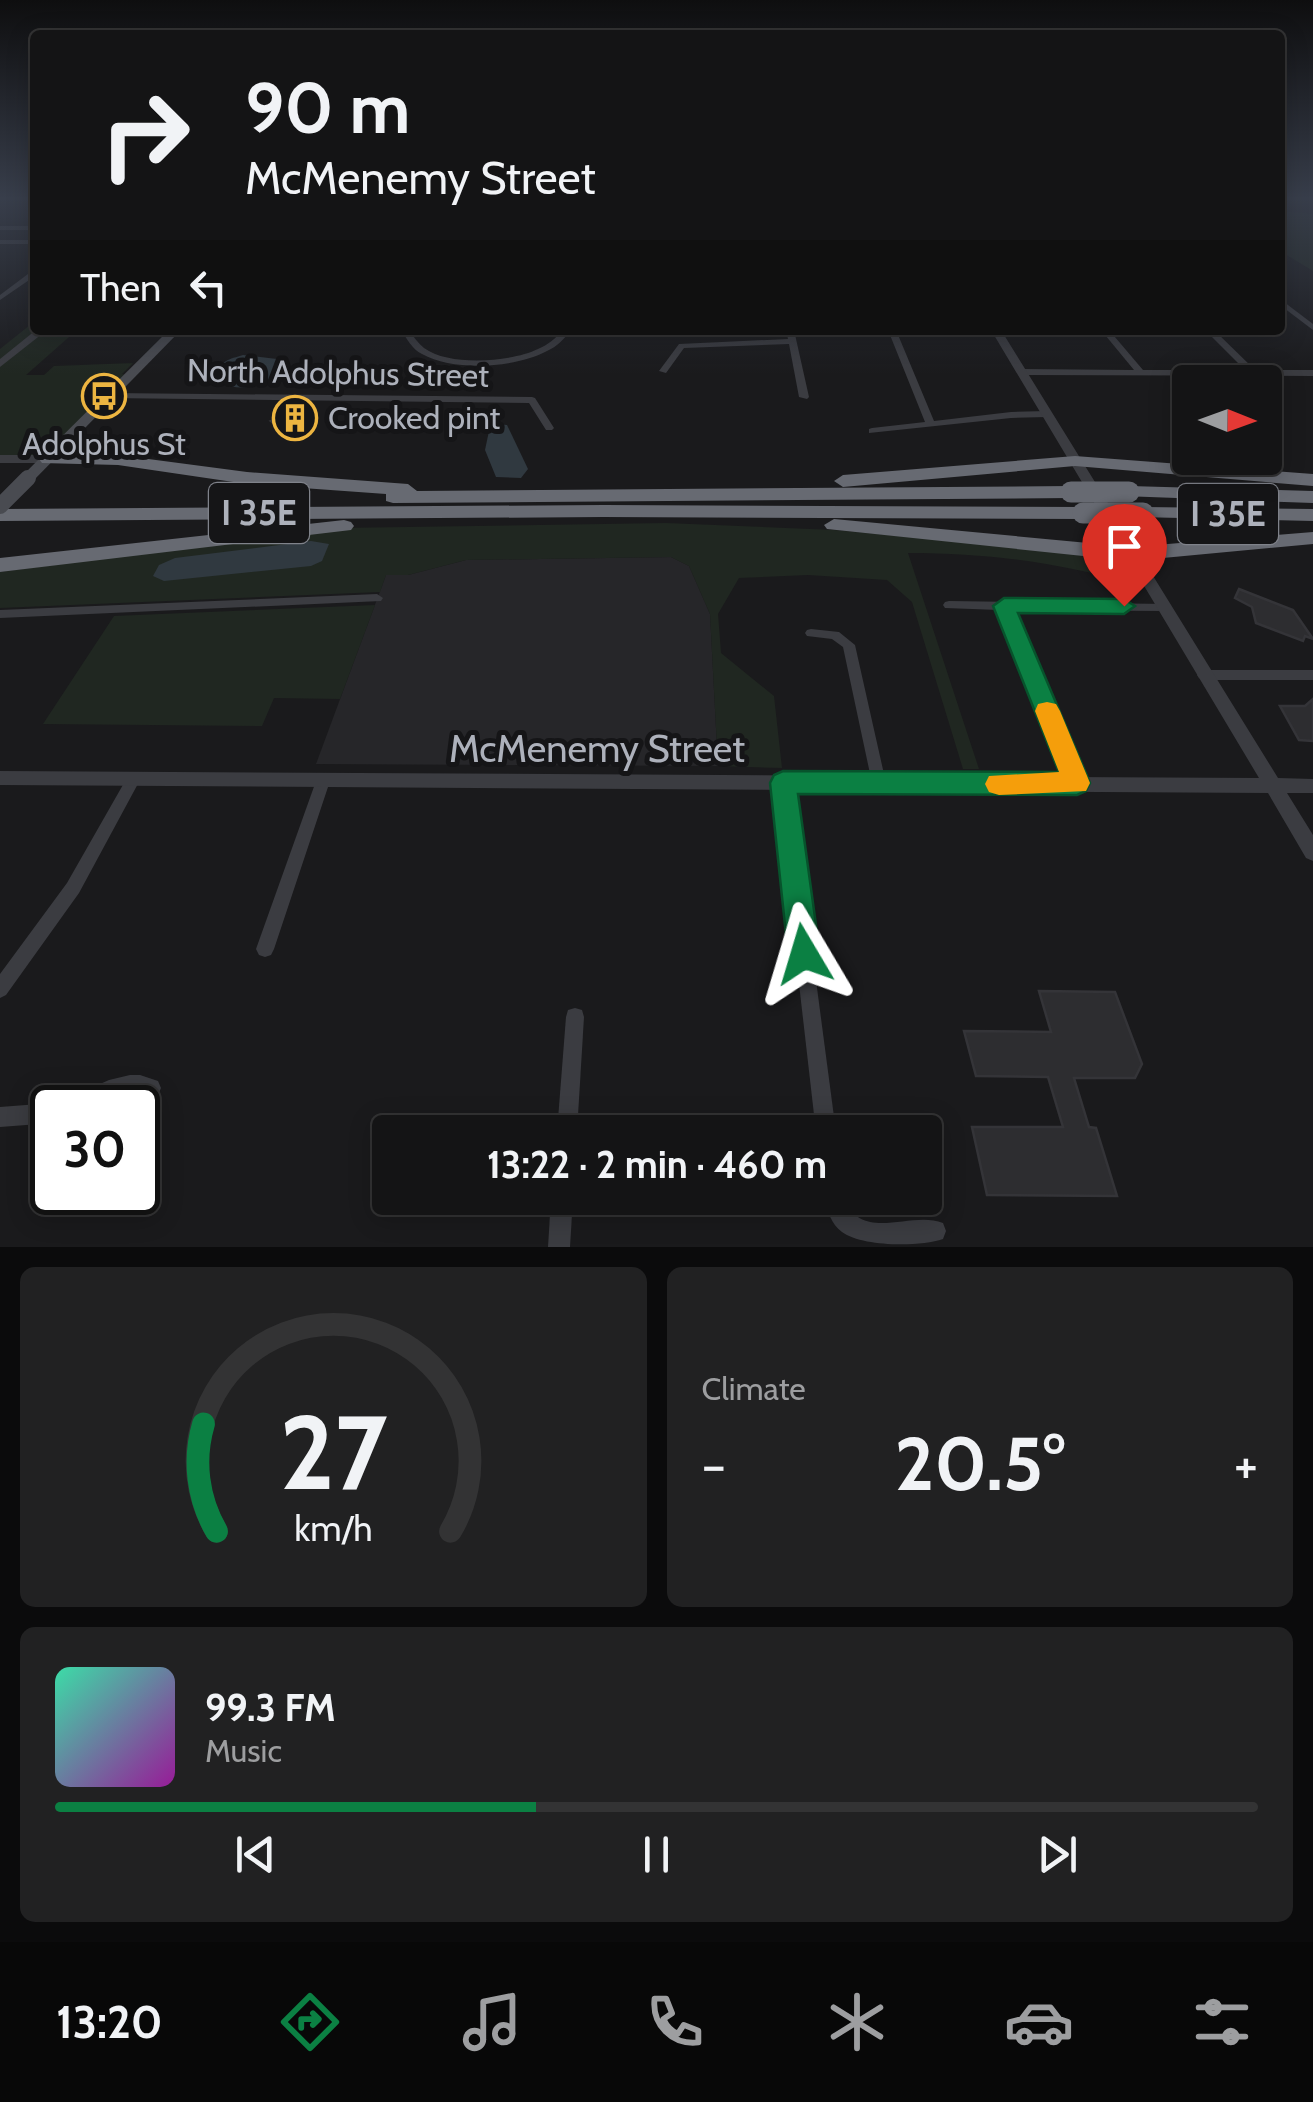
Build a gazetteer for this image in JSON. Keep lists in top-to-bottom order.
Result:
{
  "streets": {
    "highway": ["I 35E"],
    "street": ["North Adolphus Street", "McMenemy Street"]
  },
  "places": {
    "bus stop": ["Adolphus St"],
    "building": ["Crooked pint"]
  },
  "north": "right",
  "page": {
    "turn": ["90 m", "McMenemy Street"],
    "then": "Then",
    "limit": "30",
    "trip": "13:22 · 2 min · 460 m",
    "tile": "Climate",
    "heat": ["−", "20.5°", "+"],
    "song": ["99.3 FM", "Music"],
    "tabs": "13:20",
    "gauge": ["27", "km/h"]
  }
}
